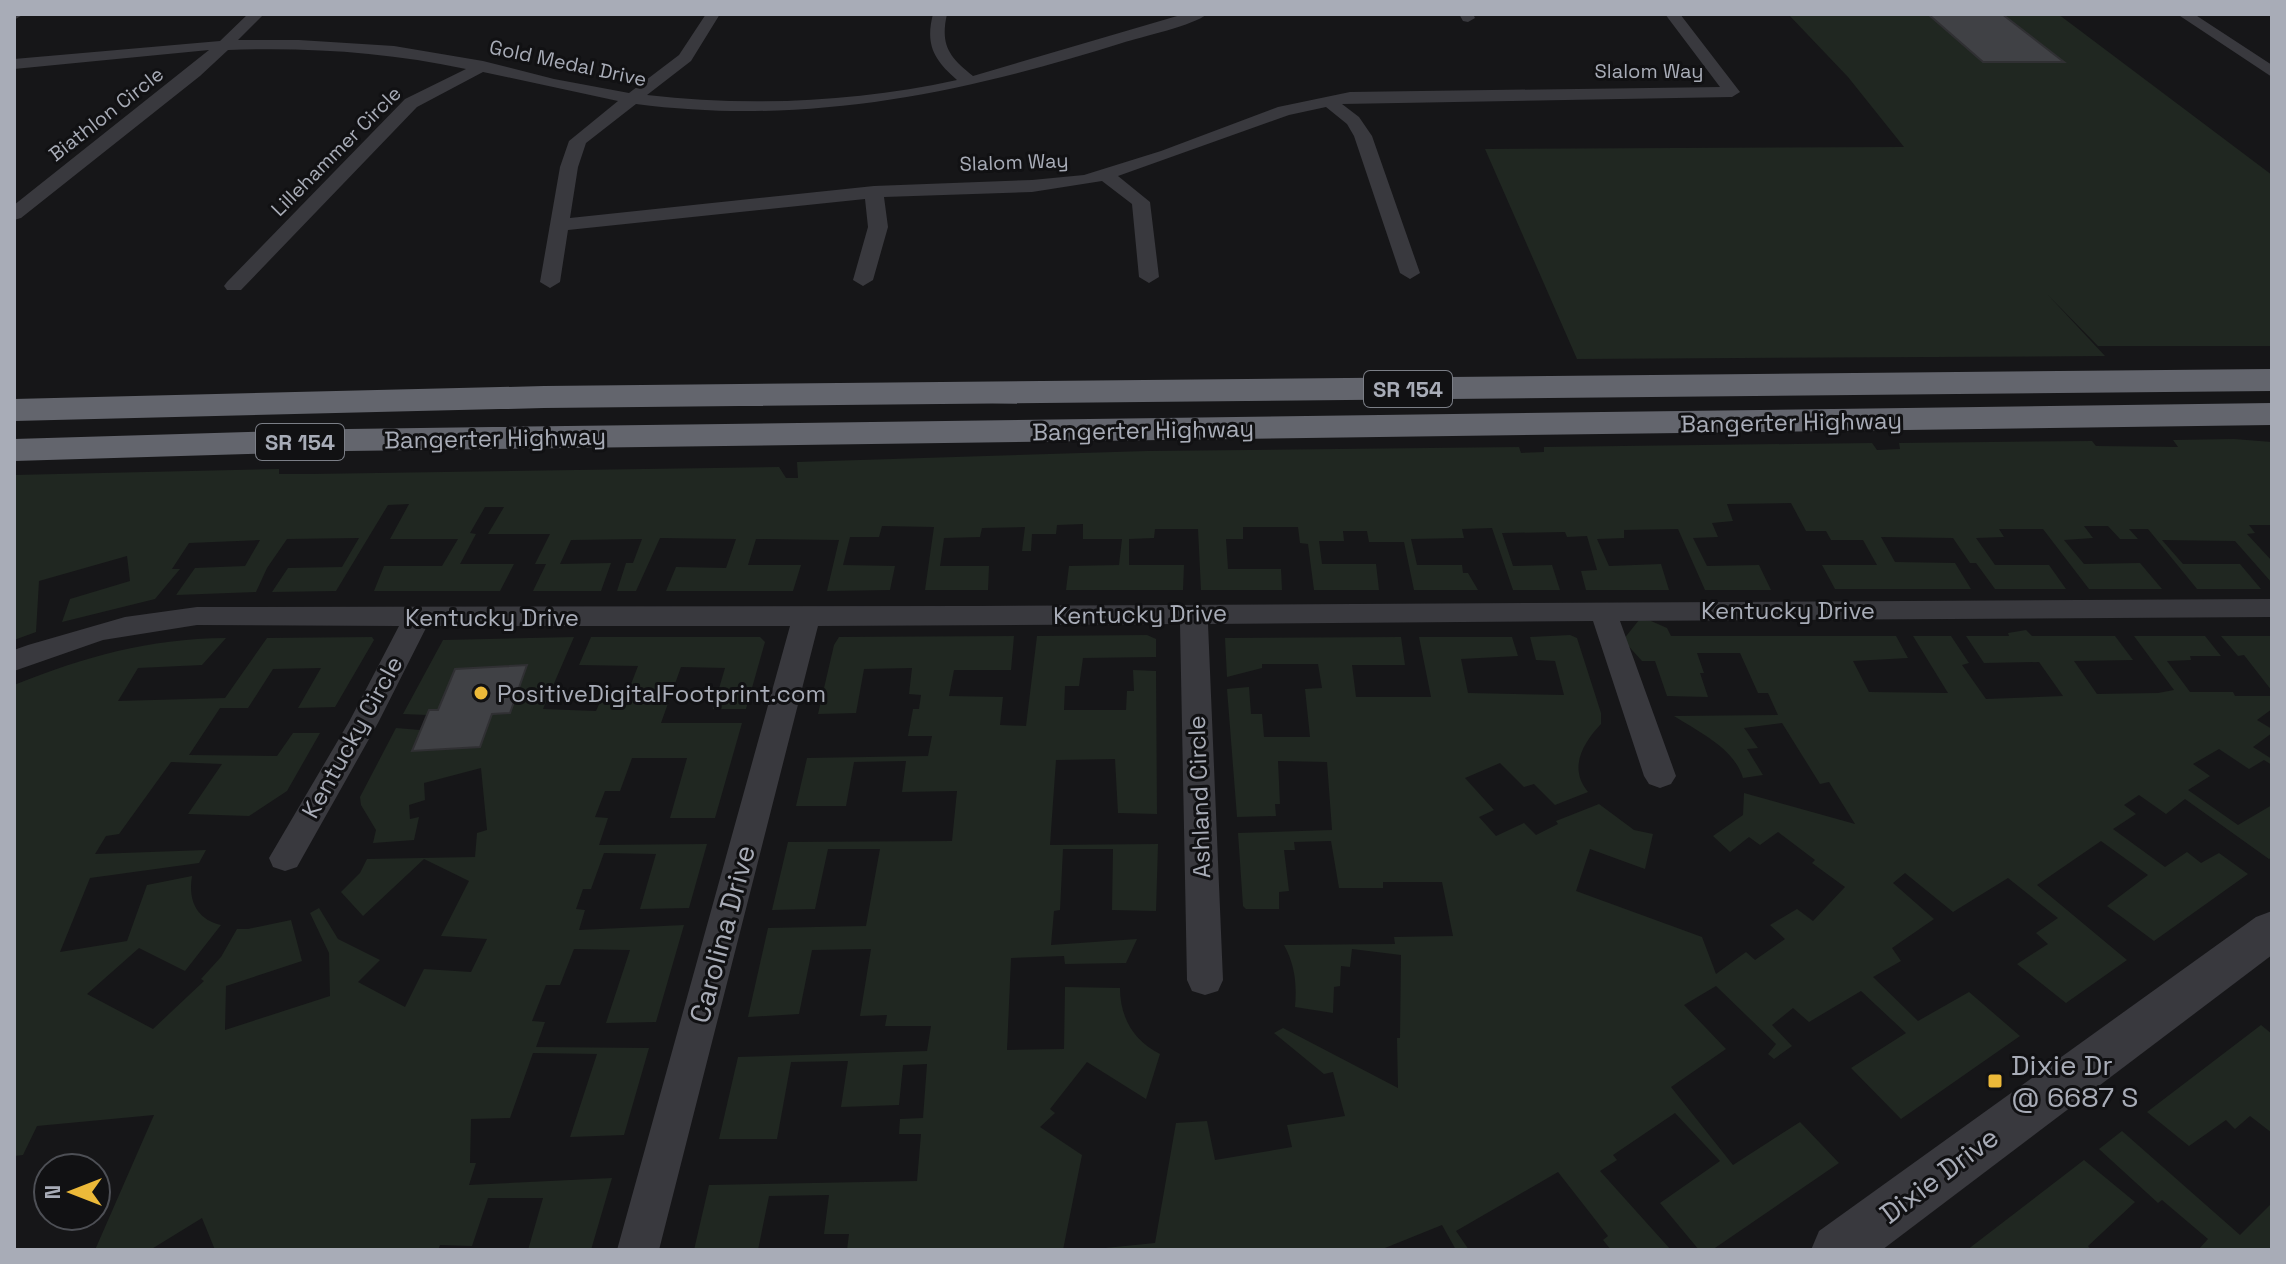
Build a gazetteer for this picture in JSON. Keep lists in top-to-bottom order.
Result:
{
  "streets": {
    "highway": ["SR 154", "Bangerter Highway"],
    "street": [
      "Gold Medal Drive",
      "Slalom Way",
      "Biathlon Circle",
      "Lillehammer Circle",
      "Kentucky Drive",
      "Kentucky Circle",
      "Ashland Circle",
      "Carolina Drive",
      "Dixie Drive"
    ]
  },
  "crossings": [
    ["Gold Medal Drive", "Biathlon Circle"],
    ["Gold Medal Drive", "Lillehammer Circle"],
    ["Kentucky Drive", "Kentucky Circle"],
    ["Kentucky Drive", "Ashland Circle"],
    ["Kentucky Drive", "Carolina Drive"]
  ],
  "places": {
    "other": ["PositiveDigitalFootprint.com"],
    "transit": ["Dixie Dr @ 6687 S"]
  },
  "north": "left"
}
